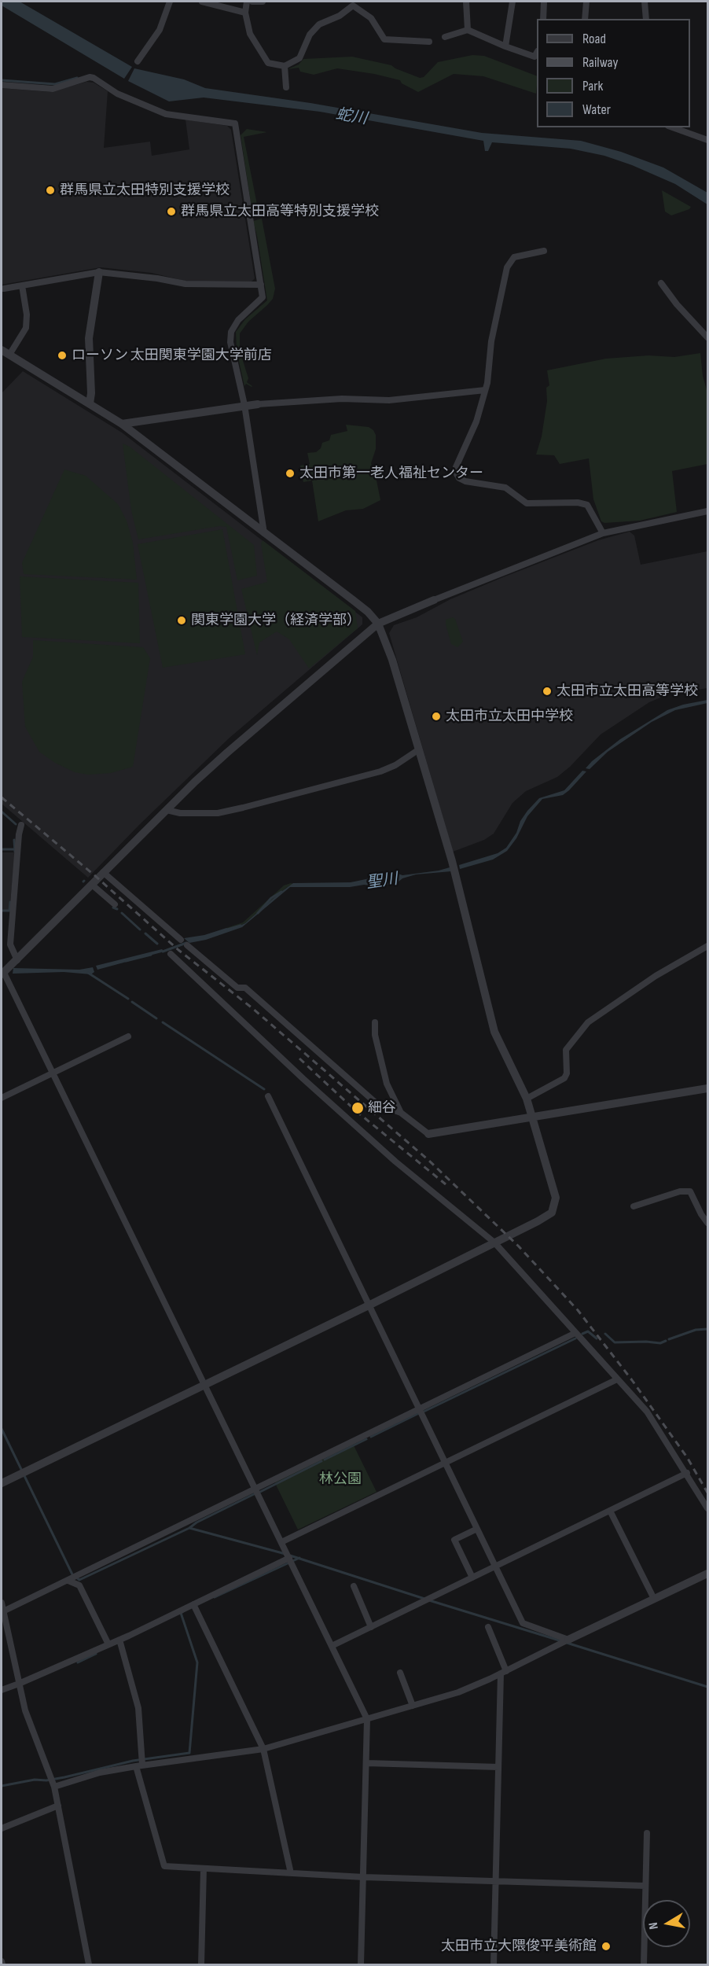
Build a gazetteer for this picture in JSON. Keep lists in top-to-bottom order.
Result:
{
  "water": ["蛇川", "聖川"],
  "parks": ["林公園"],
  "places": [
    "群馬県立太田特別支援学校",
    "群馬県立太田高等特別支援学校",
    "ローソン 太田関東学園大学前店",
    "太田市第一老人福祉センター",
    "関東学園大学（経済学部）",
    "太田市立太田高等学校",
    "太田市立太田中学校",
    "細谷",
    "太田市立大隈俊平美術館"
  ],
  "legend": [
    "Road",
    "Railway",
    "Park",
    "Water"
  ],
  "north": "left"
}
